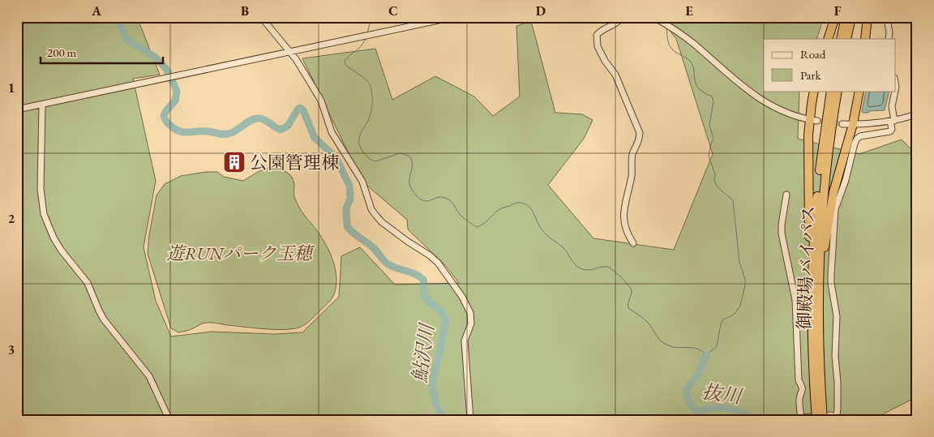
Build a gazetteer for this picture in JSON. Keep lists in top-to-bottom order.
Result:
{
  "streets": {
    "highway": ["御殿場バイパス"]
  },
  "water": ["鮎沢川", "抜川"],
  "parks": ["遊RUNパーク玉穂"],
  "places": {
    "building": ["公園管理棟"]
  },
  "legend": ["Road", "Park"],
  "scale_bar": "200 m",
  "grid": {
    "columns": [
      "A",
      "B",
      "C",
      "D",
      "E",
      "F"
    ],
    "rows": ["1", "2", "3"]
  }
}
